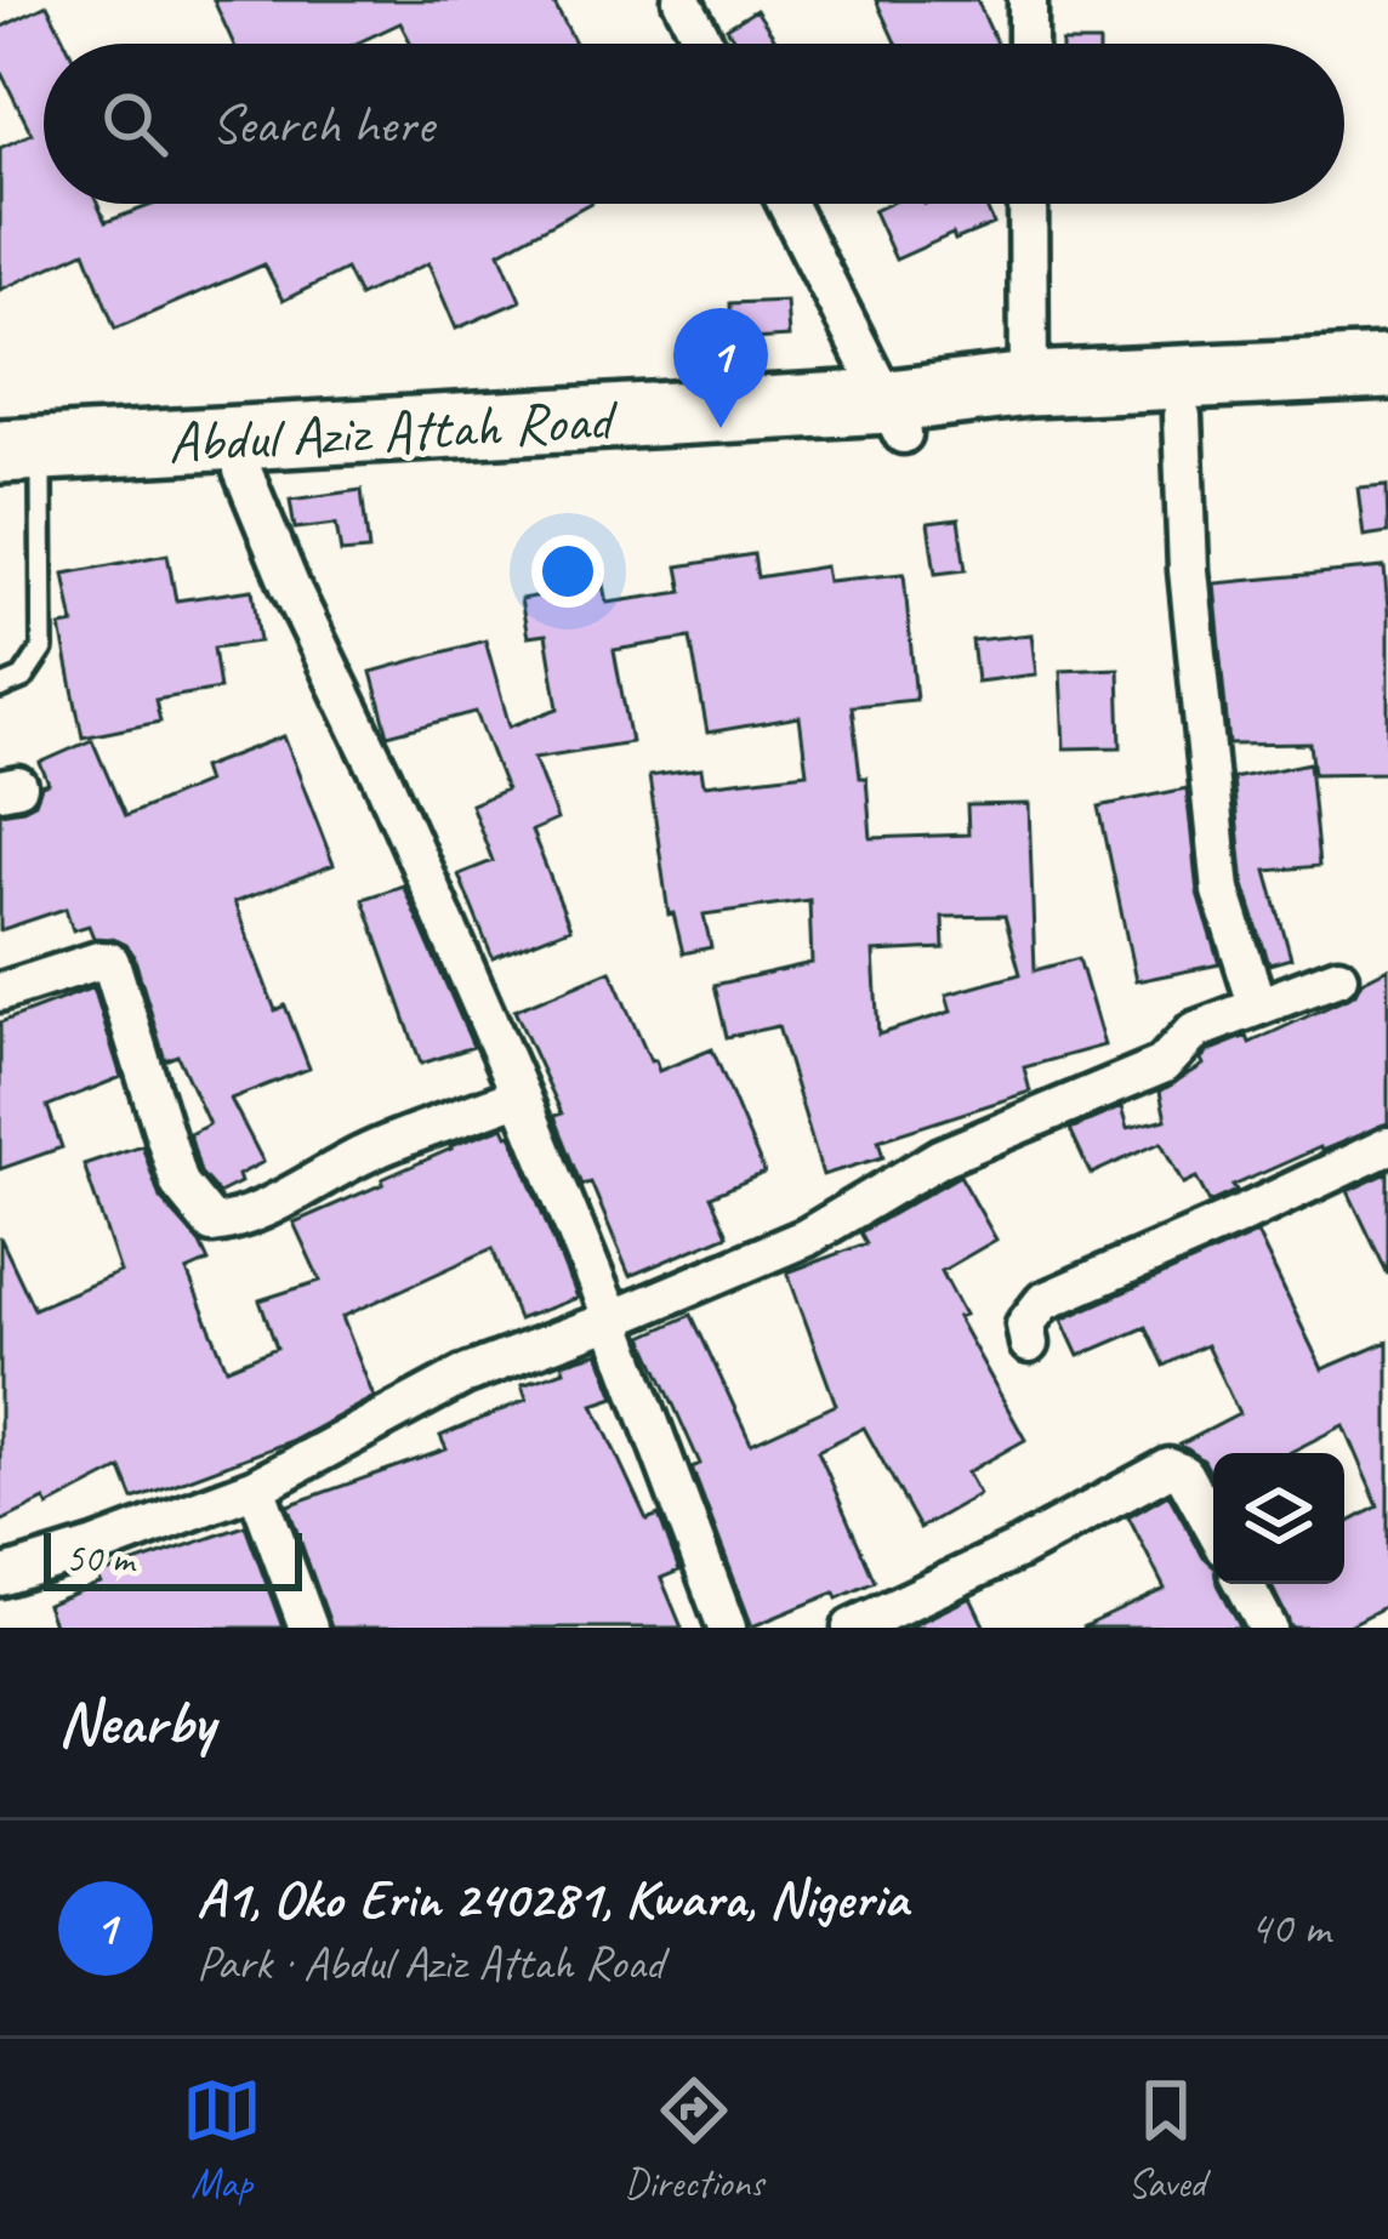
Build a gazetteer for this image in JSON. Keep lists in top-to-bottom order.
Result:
{
  "streets": {
    "highway": ["Abdul Aziz Attah Road"]
  },
  "scale_bar": "50 m",
  "page": {
    "search": "Search here",
    "pins": "1",
    "scale": "50 m",
    "heading": "Nearby",
    "list": [
      {
        "mark": "1",
        "name": "A1, Oko Erin 240281, Kwara, Nigeria",
        "note": "Park · Abdul Aziz Attah Road",
        "value": "40 m"
      }
    ],
    "nav": ["Map", "Directions", "Saved"]
  }
}
